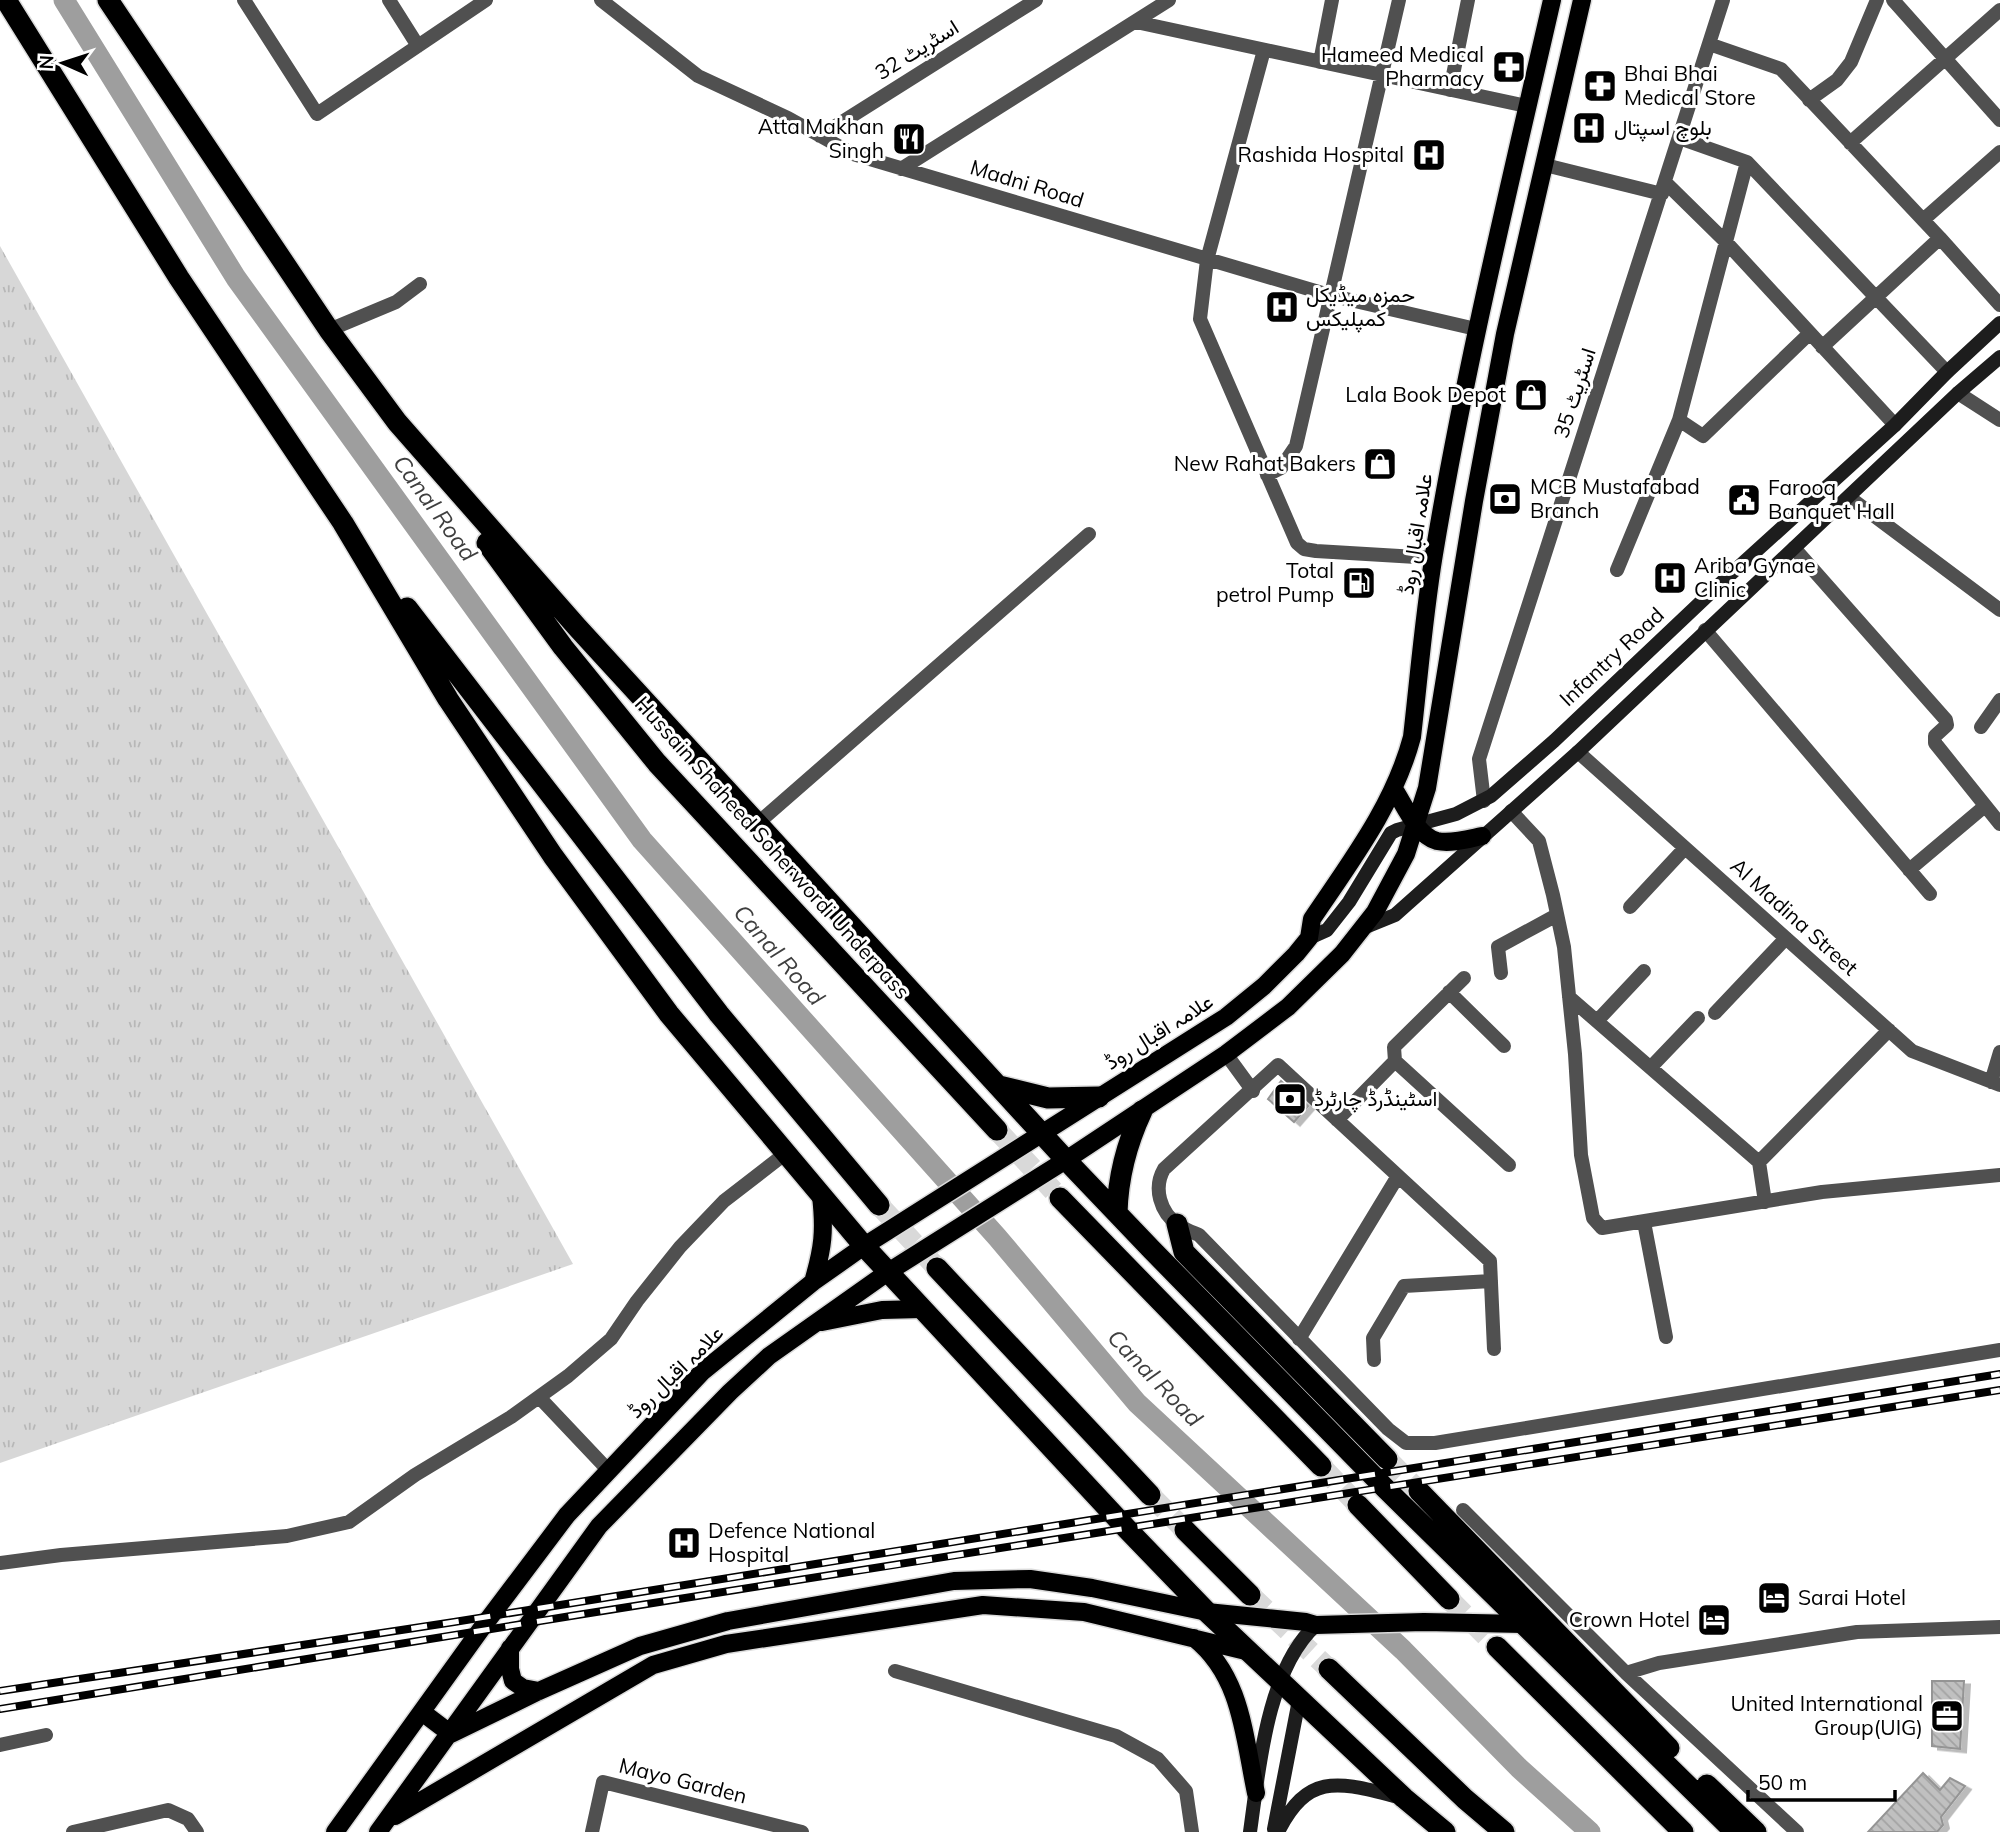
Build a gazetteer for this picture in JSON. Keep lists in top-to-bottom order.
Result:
{
  "streets": {
    "highway": ["Hussain Shaheed Soherwordi Underpass"],
    "main road": ["علامہ اقبال روڈ", "Infantry Road"],
    "street": [
      "اسٹریٹ 32",
      "Madni Road",
      "اسٹریٹ 35",
      "Al Madina Street",
      "Mayo Garden"
    ]
  },
  "crossings": [
    ["اسٹریٹ 32", "Madni Road"],
    ["Madni Road", "علامہ اقبال روڈ"],
    ["اسٹریٹ 35", "Infantry Road"],
    ["علامہ اقبال روڈ", "Infantry Road"]
  ],
  "water": ["Canal Road"],
  "places": {
    "pharmacy": ["Hameed Medical Pharmacy", "Bhai Bhai Medical Store"],
    "hospital": [
      "بلوچ اسپتال",
      "Rashida Hospital",
      "حمزہ میڈیکل کمپلیکس",
      "Ariba Gynae Clinic",
      "Defence National Hospital"
    ],
    "restaurant": ["Atta Makhan Singh"],
    "shop": ["Lala Book Depot", "New Rahat Bakers"],
    "bank": ["MCB Mustafabad Branch", "اسٹینڈرڈ چارٹرڈ"],
    "public building": ["Farooq Banquet Hall"],
    "fuel station": ["Total petrol Pump"],
    "hotel": ["Sarai Hotel", "Crown Hotel"],
    "office": ["United International Group(UIG)"]
  },
  "scale_bar": "50 m",
  "north": "left"
}
